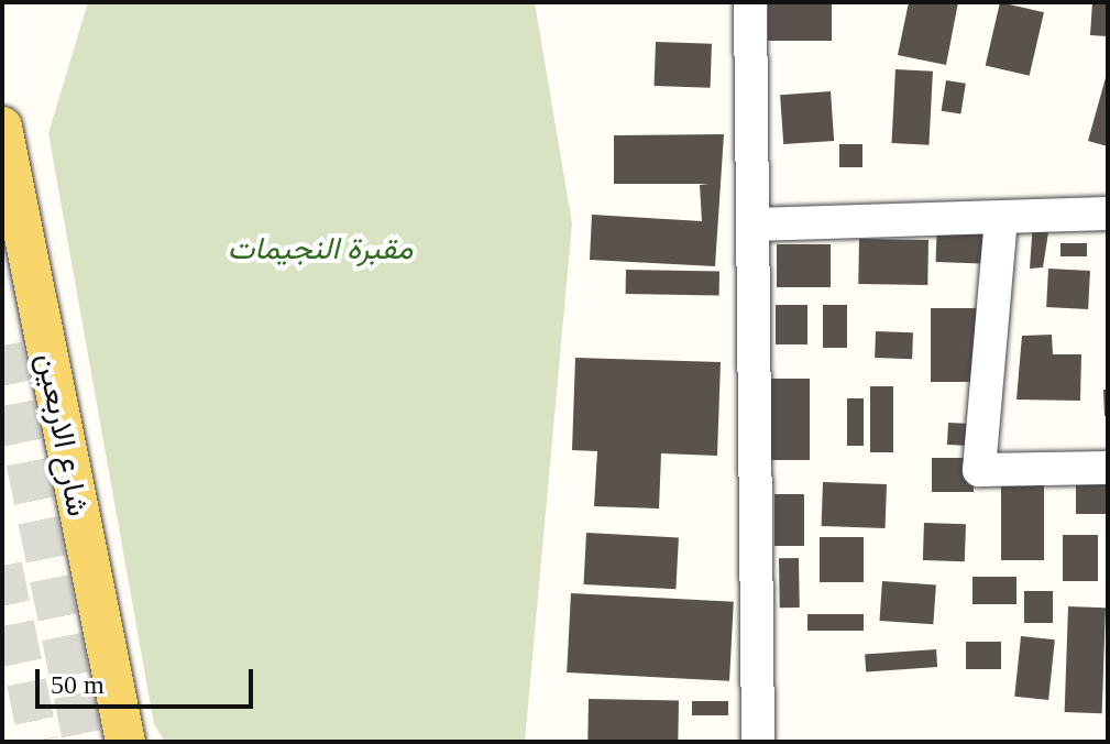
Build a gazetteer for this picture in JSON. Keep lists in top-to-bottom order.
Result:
{
  "streets": {
    "main road": ["شارع الاربعين"]
  },
  "parks": ["مقبرة النجيمات"],
  "scale_bar": "50 m"
}
